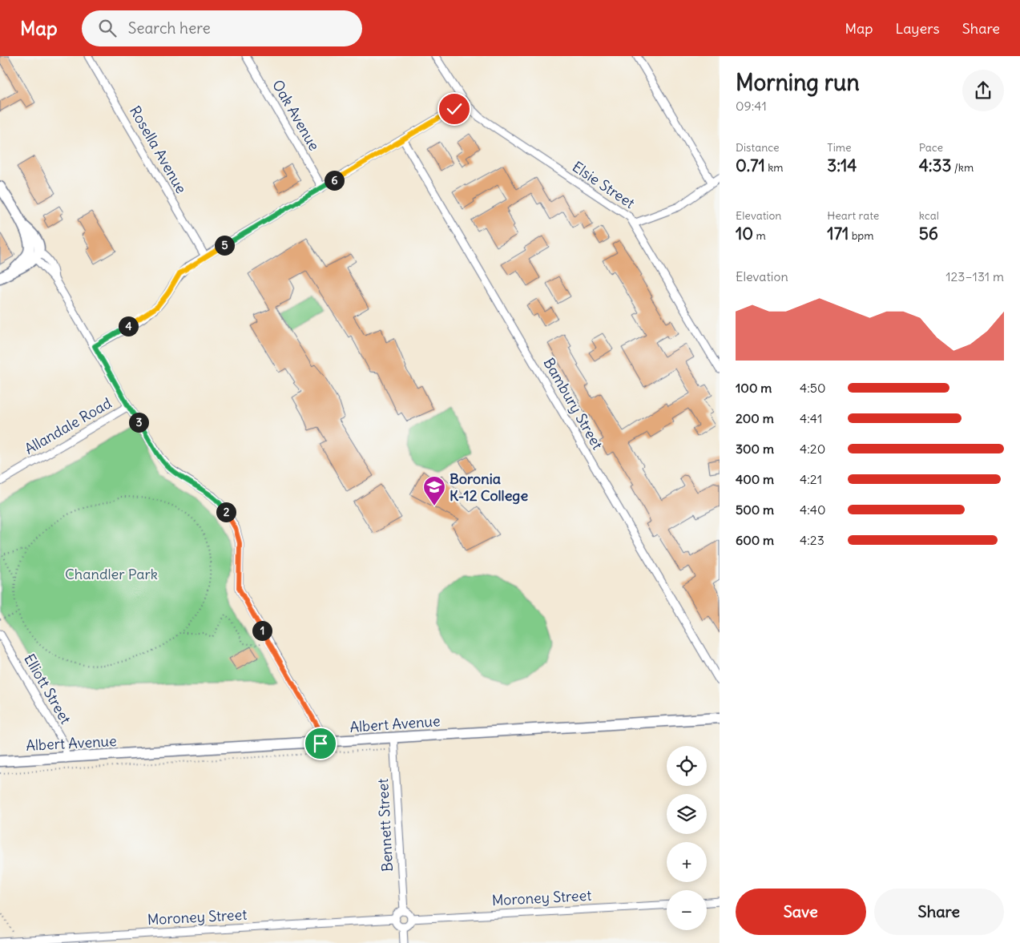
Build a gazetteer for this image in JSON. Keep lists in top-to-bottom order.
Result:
{
  "streets": {
    "main road": ["Albert Avenue"],
    "street": [
      "Oak Avenue",
      "Rosella Avenue",
      "Elsie Street",
      "Bambury Street",
      "Allandale Road",
      "Elliott Street",
      "Bennett Street",
      "Moroney Street"
    ]
  },
  "crossings": [
    ["Elliott Street", "Albert Avenue"],
    ["Albert Avenue", "Bennett Street"],
    ["Bennett Street", "Moroney Street"]
  ],
  "parks": ["Chandler Park"],
  "places": {
    "school or university": ["Boronia K-12 College"]
  },
  "page": {
    "header": "Map",
    "search": "Search here",
    "nav": ["Map", "Layers", "Share"],
    "heading": ["Morning run", "09:41"],
    "stats": [
      ["Distance", "0.71 km"],
      ["Time", "3:14"],
      ["Pace", "4:33 /km"],
      ["Elevation", "10 m"],
      ["Heart rate", "171 bpm"],
      ["kcal", "56"]
    ],
    "pins": [
      "6",
      "5",
      "4",
      "3",
      "2",
      "1"
    ],
    "chart": ["Elevation", "123–131 m"],
    "list": [
      {
        "name": "100 m",
        "note": "4:50"
      },
      {
        "name": "200 m",
        "note": "4:41"
      },
      {
        "name": "300 m",
        "note": "4:20"
      },
      {
        "name": "400 m",
        "note": "4:21"
      },
      {
        "name": "500 m",
        "note": "4:40"
      },
      {
        "name": "600 m",
        "note": "4:23"
      }
    ],
    "map_buttons": ["+", "−"],
    "buttons": ["Save", "Share"]
  }
}
